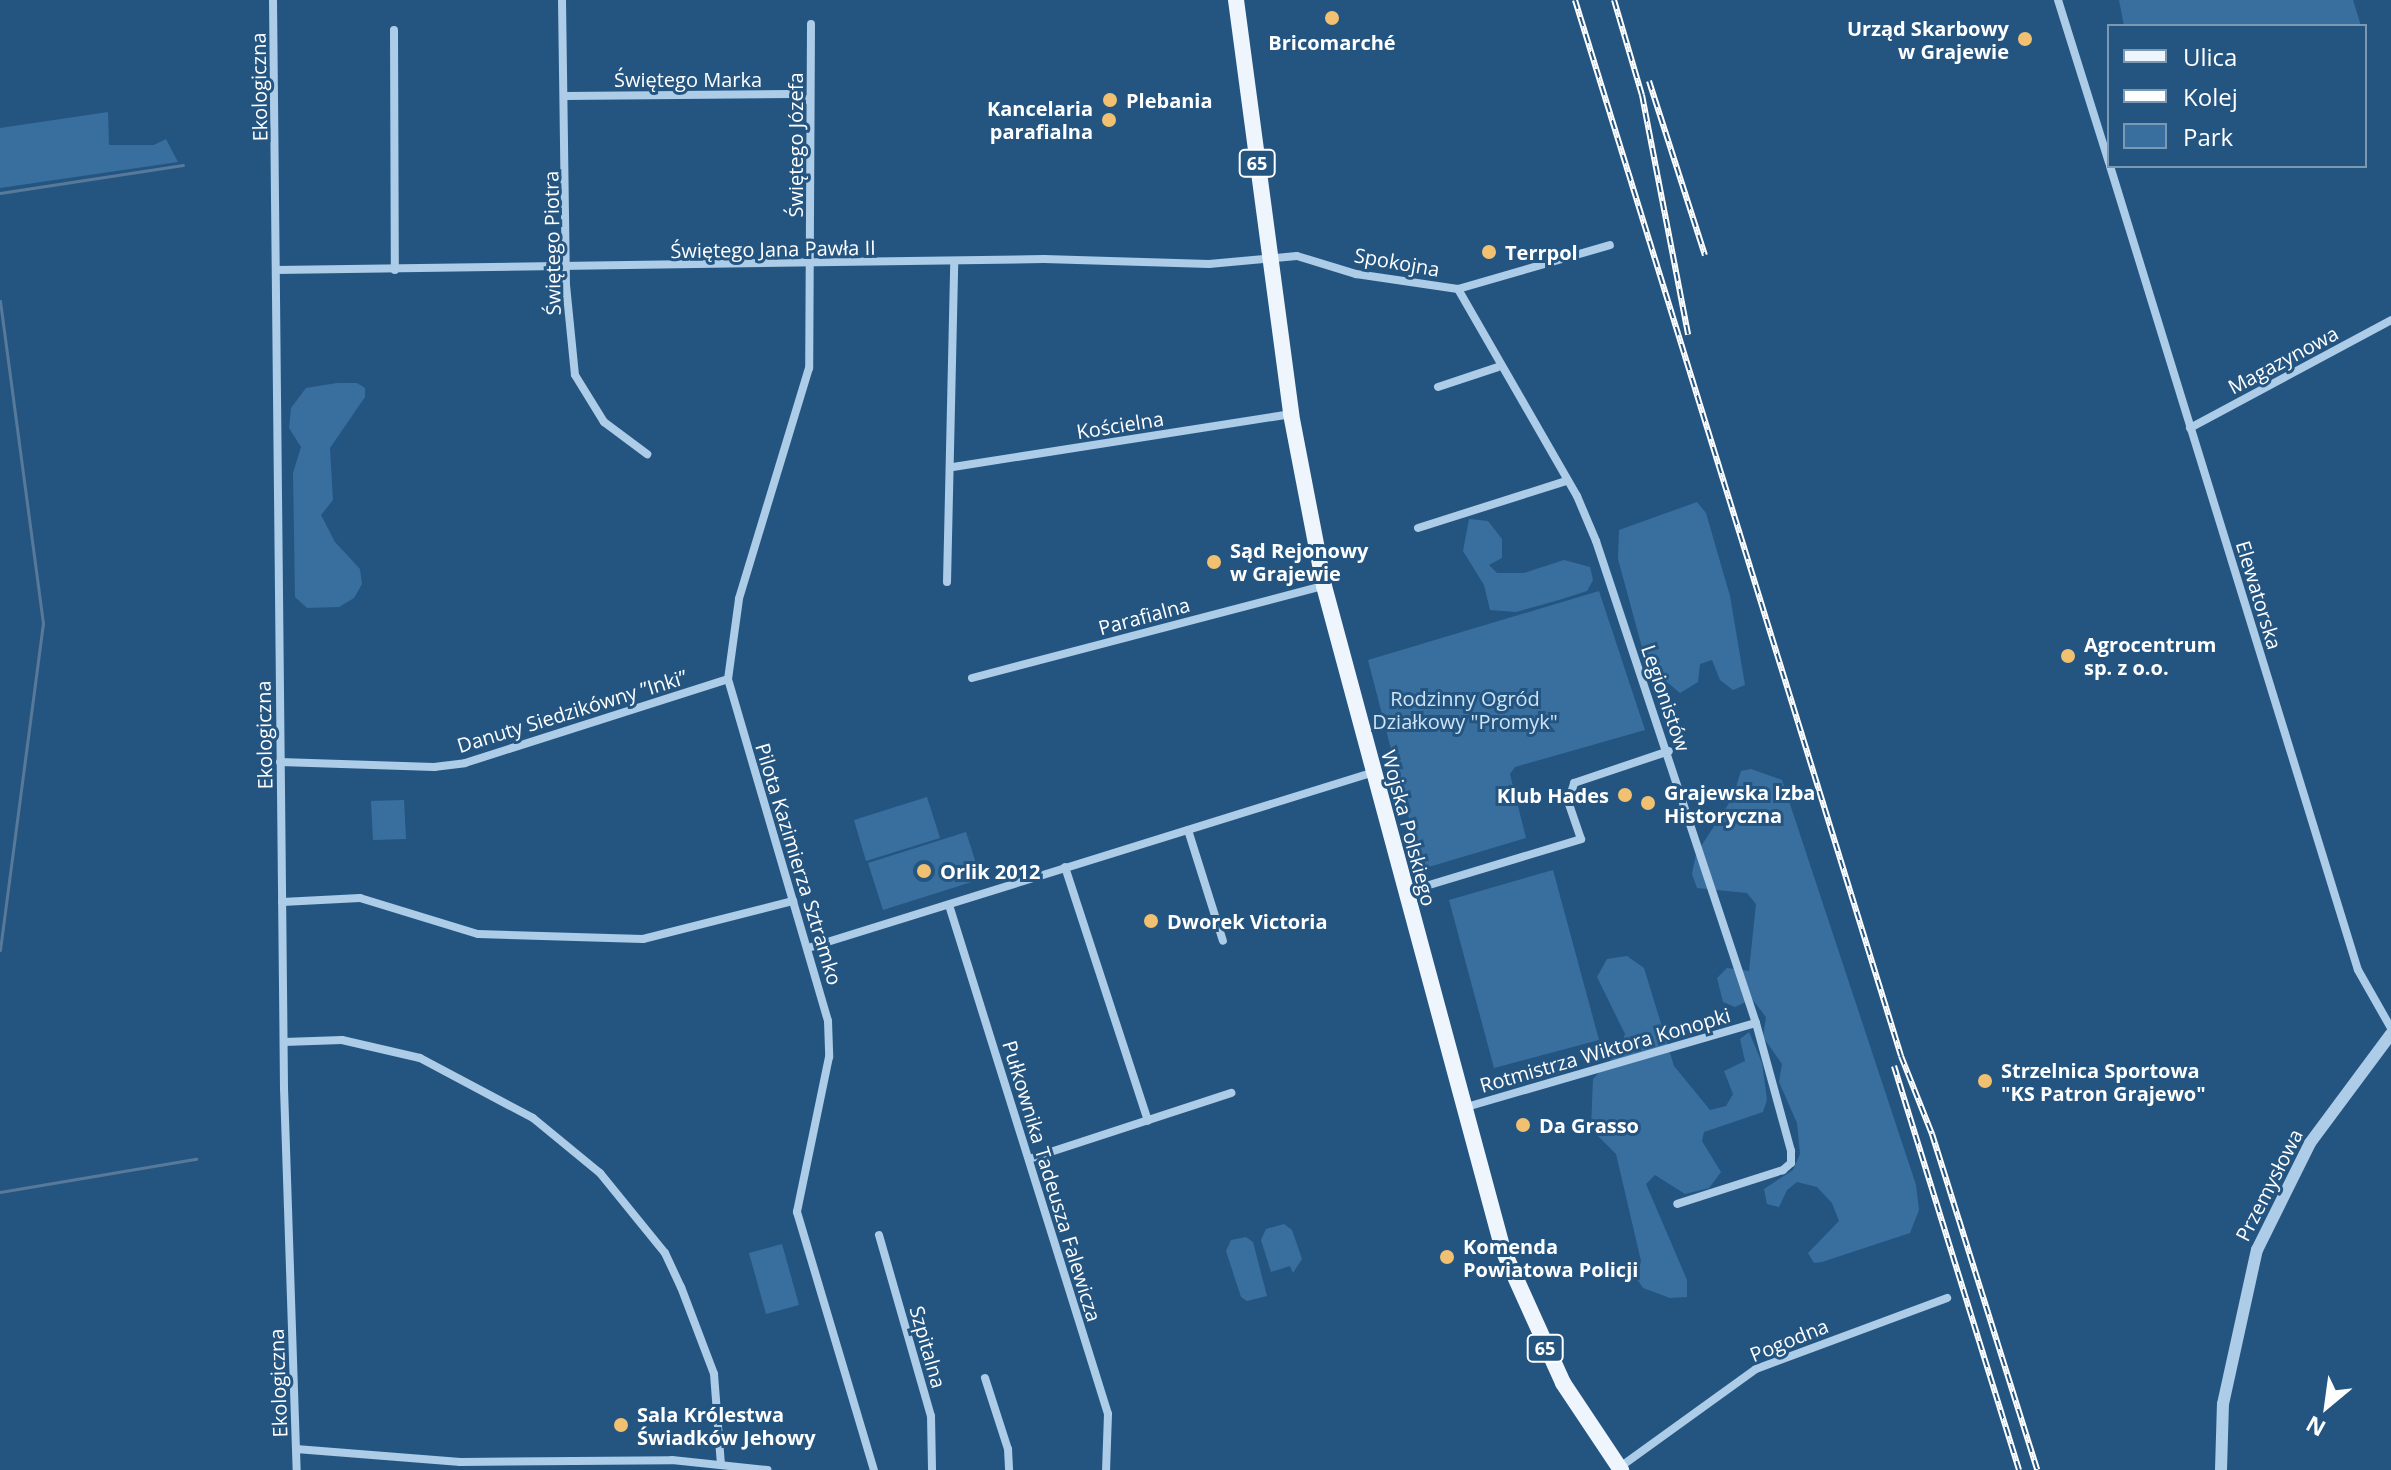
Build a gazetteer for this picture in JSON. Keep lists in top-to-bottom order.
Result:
{
  "streets": {
    "main road": ["65", "Wojska Polskiego"],
    "street": [
      "Świętego Marka",
      "Ekologiczna",
      "Świętego Józefa",
      "Świętego Piotra",
      "Świętego Jana Pawła II",
      "Spokojna",
      "Magazynowa",
      "Kościelna",
      "Elewatorska",
      "Parafialna",
      "Legionistów",
      "Danuty Siedzikówny ”Inki”",
      "Pilota Kazimierza Sztramko",
      "Rotmistrza Wiktora Konopki",
      "Pułkownika Tadeusza Falewicza",
      "Przemysłowa",
      "Pogodna",
      "Szpitalna"
    ]
  },
  "crossings": [
    ["Świętego Marka", "Świętego Józefa"],
    ["Świętego Marka", "Świętego Piotra"],
    ["Ekologiczna", "Świętego Jana Pawła II"],
    ["Ekologiczna", "Danuty Siedzikówny ”Inki”"],
    ["Świętego Józefa", "Świętego Jana Pawła II"],
    ["Świętego Józefa", "Pilota Kazimierza Sztramko"],
    ["Świętego Piotra", "Świętego Jana Pawła II"],
    ["Świętego Jana Pawła II", "Spokojna"],
    ["Świętego Jana Pawła II", "Wojska Polskiego"],
    ["Świętego Jana Pawła II", "Pilota Kazimierza Sztramko"],
    ["Spokojna", "Legionistów"],
    ["Spokojna", "Wojska Polskiego"],
    ["Magazynowa", "Elewatorska"],
    ["Kościelna", "Wojska Polskiego"],
    ["Elewatorska", "Przemysłowa"],
    ["Parafialna", "Wojska Polskiego"],
    ["Legionistów", "Rotmistrza Wiktora Konopki"],
    ["Danuty Siedzikówny ”Inki”", "Pilota Kazimierza Sztramko"],
    ["Wojska Polskiego", "Rotmistrza Wiktora Konopki"],
    ["Wojska Polskiego", "Pogodna"]
  ],
  "parks": ["Rodzinny Ogród Działkowy \"Promyk\""],
  "places": [
    "Bricomarché",
    "Urząd Skarbowy w Grajewie",
    "Plebania",
    "Kancelaria parafialna",
    "Terrpol",
    "Sąd Rejonowy w Grajewie",
    "Agrocentrum sp. z o.o.",
    "Klub Hades",
    "Grajewska Izba Historyczna",
    "Orlik 2012",
    "Dworek Victoria",
    "Strzelnica Sportowa \"KS Patron Grajewo\"",
    "Da Grasso",
    "Komenda Powiatowa Policji",
    "Sala Królestwa Świadków Jehowy"
  ],
  "legend": ["Ulica", "Kolej", "Park"],
  "north": "bottom left"
}
